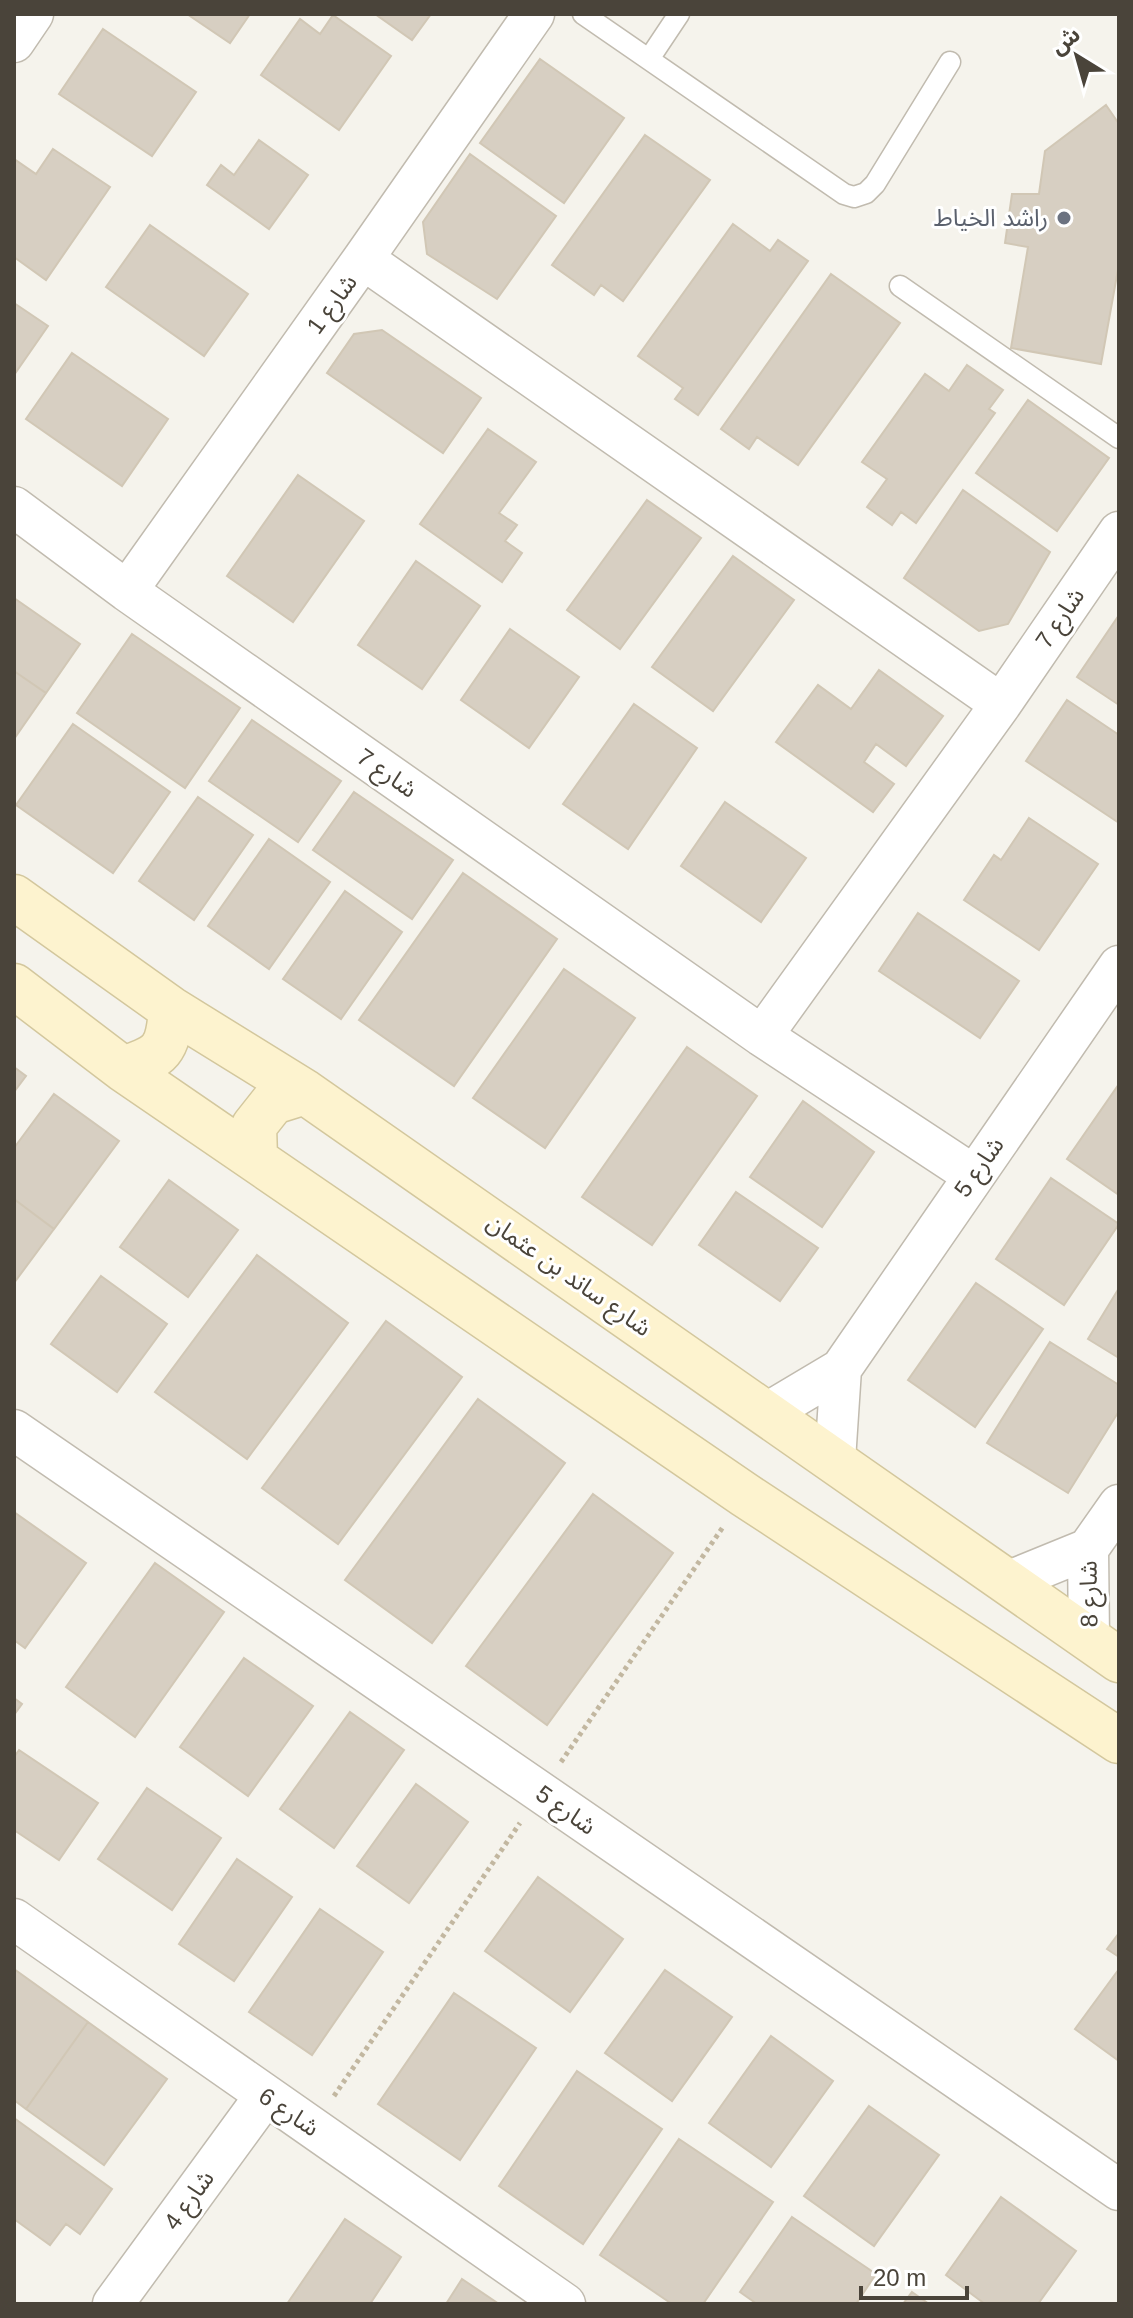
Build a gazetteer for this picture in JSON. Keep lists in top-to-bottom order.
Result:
{
  "streets": {
    "street": [
      "شارع 1",
      "شارع 7",
      "شارع 5",
      "شارع ساند بن عثمان",
      "شارع 8",
      "شارع 6",
      "شارع 4"
    ]
  },
  "crossings": [
    ["شارع 1", "شارع 7"],
    ["شارع 7", "شارع 5"],
    ["شارع 5", "شارع ساند بن عثمان"],
    ["شارع ساند بن عثمان", "شارع 8"],
    ["شارع 6", "شارع 4"]
  ],
  "places": ["راشد الخياط"],
  "scale_bar": "20 m",
  "north": "top left"
}
